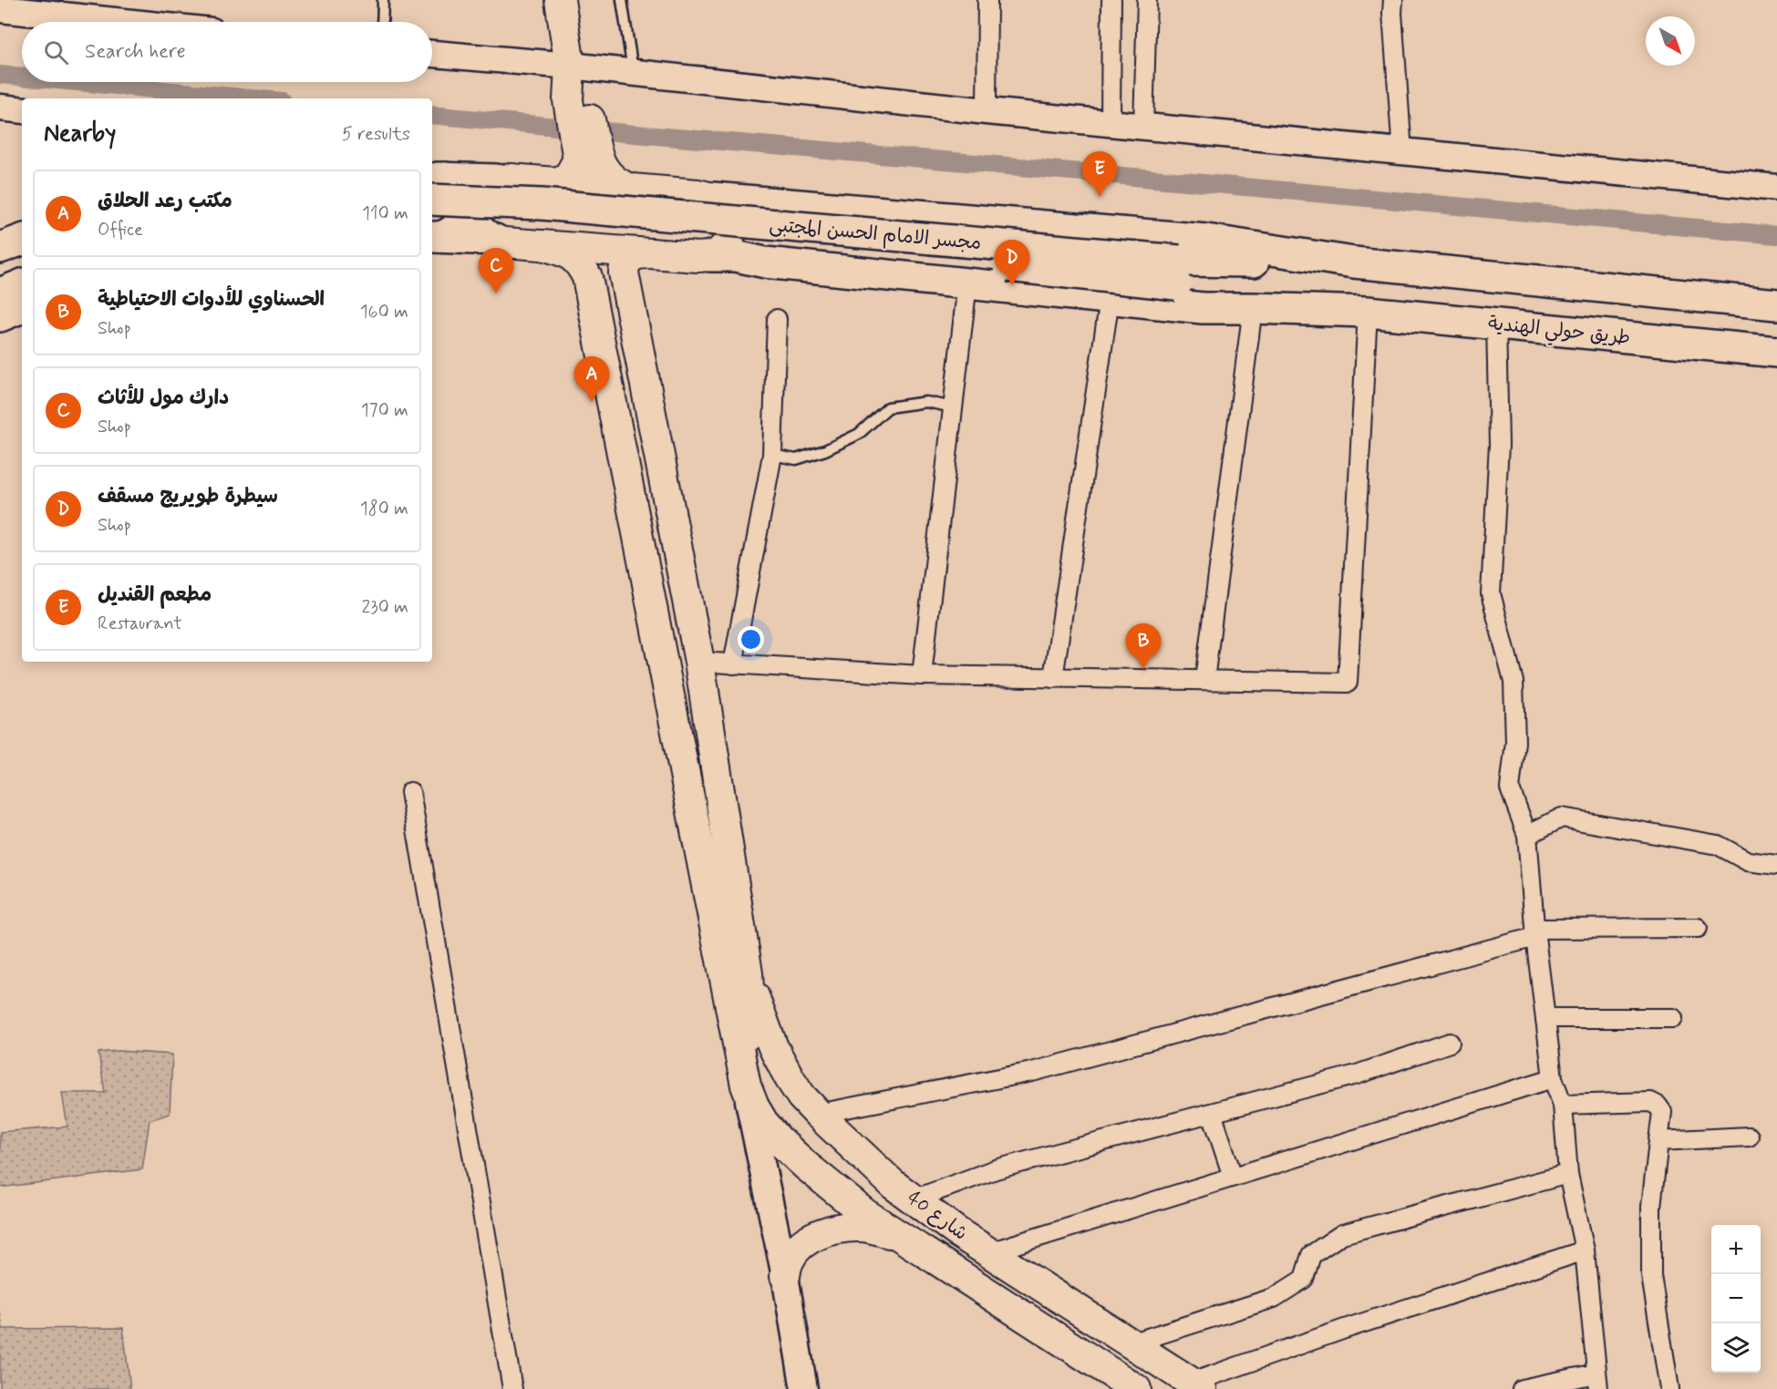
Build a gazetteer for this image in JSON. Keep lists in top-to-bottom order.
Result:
{
  "streets": {
    "highway": ["مجسر الامام الحسن المجتبى", "طريق حولي الهندية"],
    "main road": ["شارع 40"]
  },
  "crossings": [
    ["مجسر الامام الحسن المجتبى", "طريق حولي الهندية"]
  ],
  "north": "bottom right",
  "page": {
    "search": "Search here",
    "heading": ["Nearby", "5 results"],
    "pins": [
      "E",
      "D",
      "C",
      "A",
      "B"
    ],
    "list": [
      {
        "mark": "A",
        "name": "مكتب رعد الحلاق",
        "note": "Office",
        "value": "110 m"
      },
      {
        "mark": "B",
        "name": "الحسناوي للأدوات الاحتياطية",
        "note": "Shop",
        "value": "160 m"
      },
      {
        "mark": "C",
        "name": "دارك مول للأثاث",
        "note": "Shop",
        "value": "170 m"
      },
      {
        "mark": "D",
        "name": "سيطرة طويريج مسقف",
        "note": "Shop",
        "value": "180 m"
      },
      {
        "mark": "E",
        "name": "مطعم القنديل",
        "note": "Restaurant",
        "value": "230 m"
      }
    ],
    "map_buttons": ["+", "−"]
  }
}
